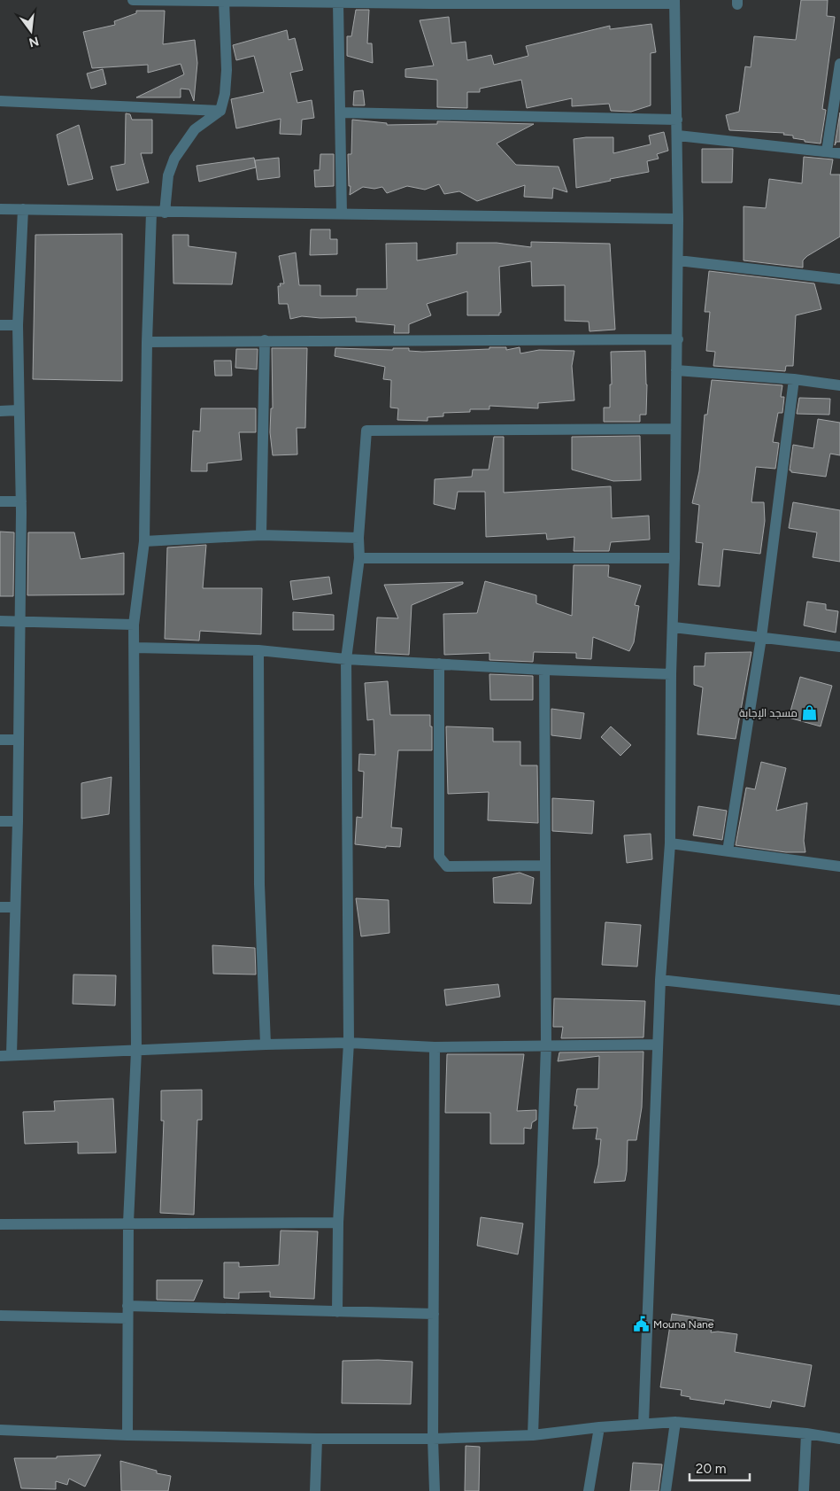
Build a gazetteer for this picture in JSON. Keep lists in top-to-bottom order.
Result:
{
  "places": {
    "shop": ["مسجد الإجابة"],
    "public building": ["Mouna Nane"]
  },
  "scale_bar": "20 m",
  "north": "bottom"
}
